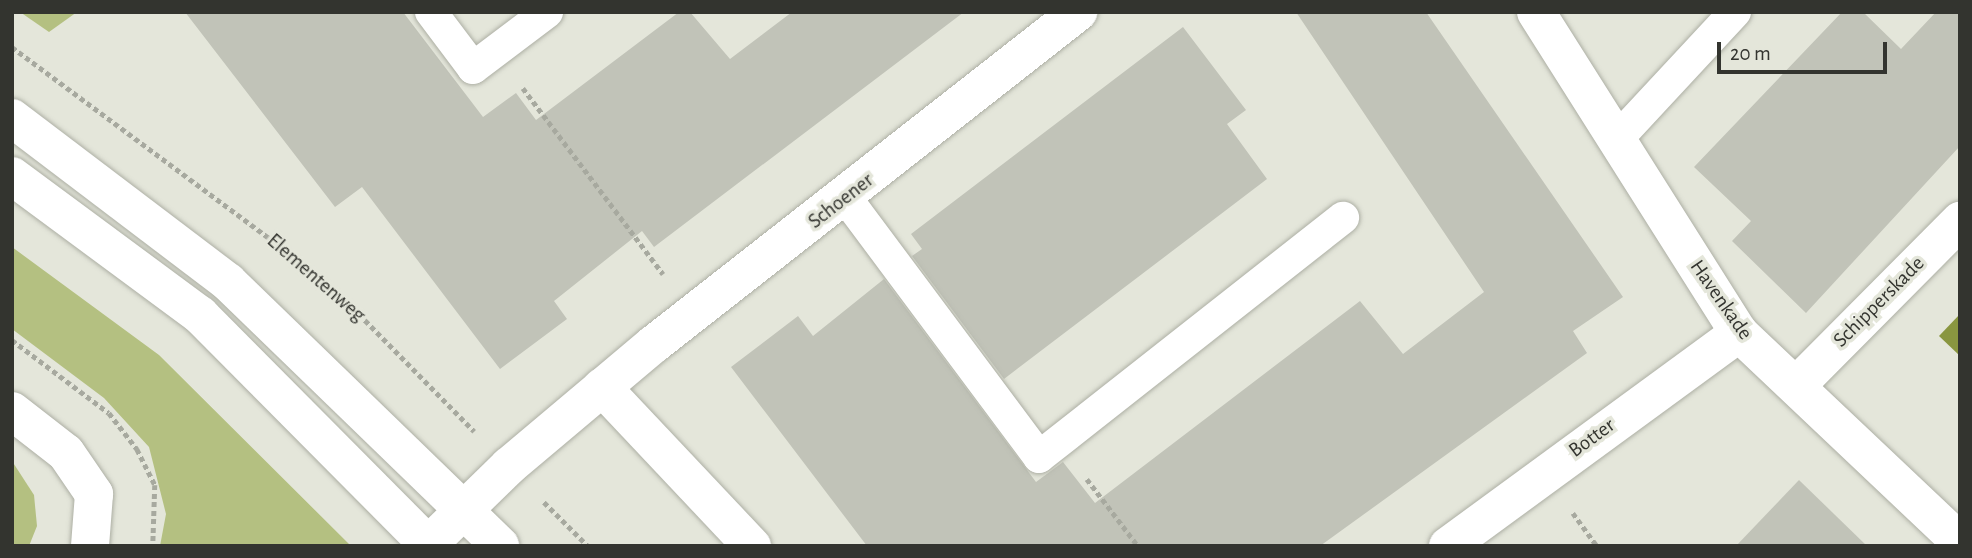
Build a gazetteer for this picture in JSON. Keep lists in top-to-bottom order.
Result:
{
  "streets": {
    "street": [
      "Schoener",
      "Havenkade",
      "Schipperskade",
      "Botter"
    ],
    "path": ["Elementenweg"]
  },
  "crossings": [
    ["Schoener", "Elementenweg"],
    ["Havenkade", "Schipperskade"],
    ["Havenkade", "Botter"]
  ],
  "scale_bar": "20 m"
}
